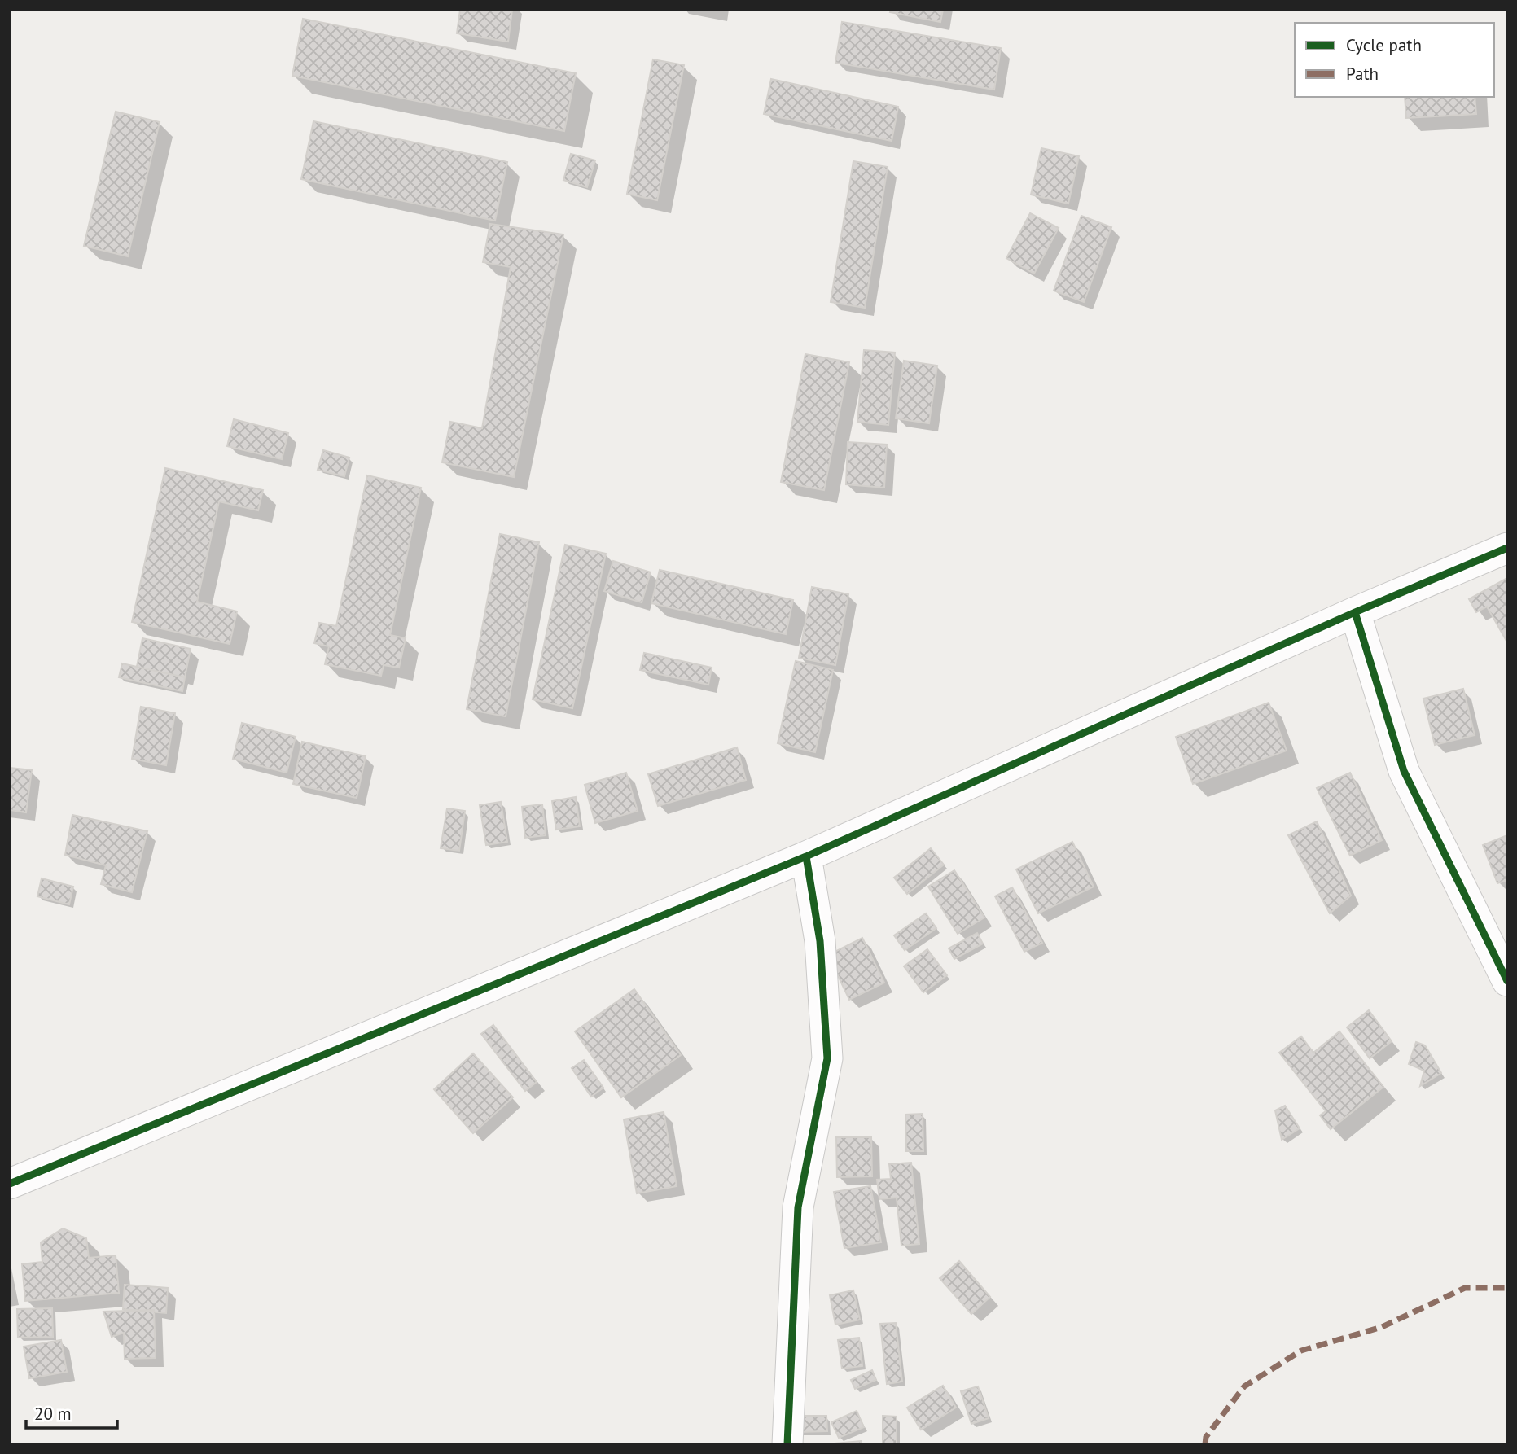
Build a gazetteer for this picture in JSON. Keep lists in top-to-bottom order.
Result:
{
  "legend": ["Cycle path", "Path"],
  "scale_bar": "20 m"
}
